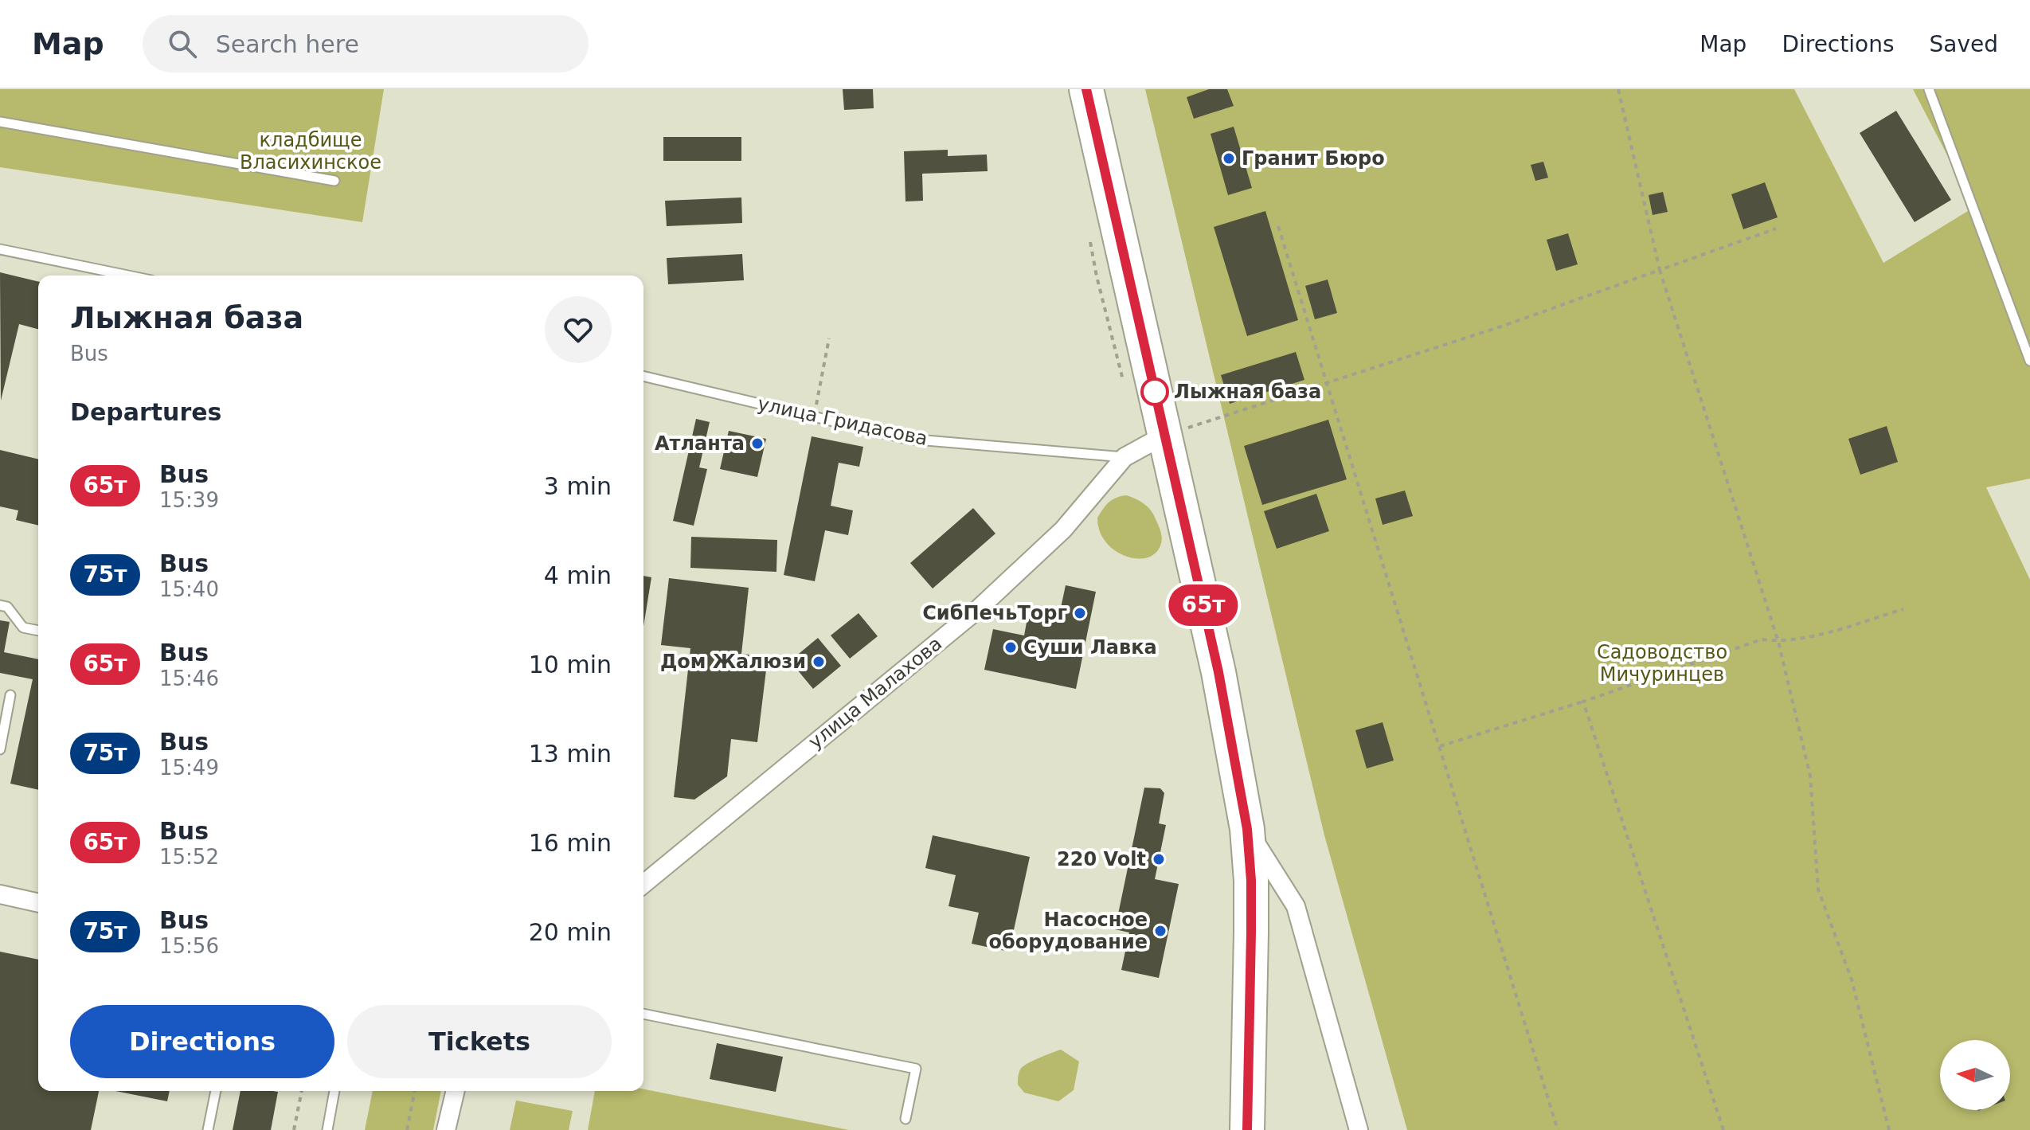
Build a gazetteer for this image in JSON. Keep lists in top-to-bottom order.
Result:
{
  "streets": {
    "street": ["улица Малахова"],
    "lane": ["улица Гридасова"]
  },
  "crossings": [
    ["улица Гридасова", "улица Малахова"]
  ],
  "parks": ["кладбище Власихинское", "Садоводство Мичуринцев"],
  "places": [
    "Гранит Бюро",
    "Лыжная база",
    "Атланта",
    "СибПечьТорг",
    "Суши Лавка",
    "Дом Жалюзи",
    "220 Volt",
    "Насосное оборудование"
  ],
  "lines": ["bus line 65т"],
  "north": "left",
  "page": {
    "header": "Map",
    "search": "Search here",
    "nav": ["Map", "Directions", "Saved"],
    "on_map": "65т",
    "heading": [
      ["Лыжная база", "Bus"],
      "Departures"
    ],
    "list": [
      {
        "mark": "65т",
        "name": "Bus",
        "note": "15:39",
        "value": "3 min"
      },
      {
        "mark": "75т",
        "name": "Bus",
        "note": "15:40",
        "value": "4 min"
      },
      {
        "mark": "65т",
        "name": "Bus",
        "note": "15:46",
        "value": "10 min"
      },
      {
        "mark": "75т",
        "name": "Bus",
        "note": "15:49",
        "value": "13 min"
      },
      {
        "mark": "65т",
        "name": "Bus",
        "note": "15:52",
        "value": "16 min"
      },
      {
        "mark": "75т",
        "name": "Bus",
        "note": "15:56",
        "value": "20 min"
      }
    ],
    "buttons": ["Directions", "Tickets"]
  }
}
